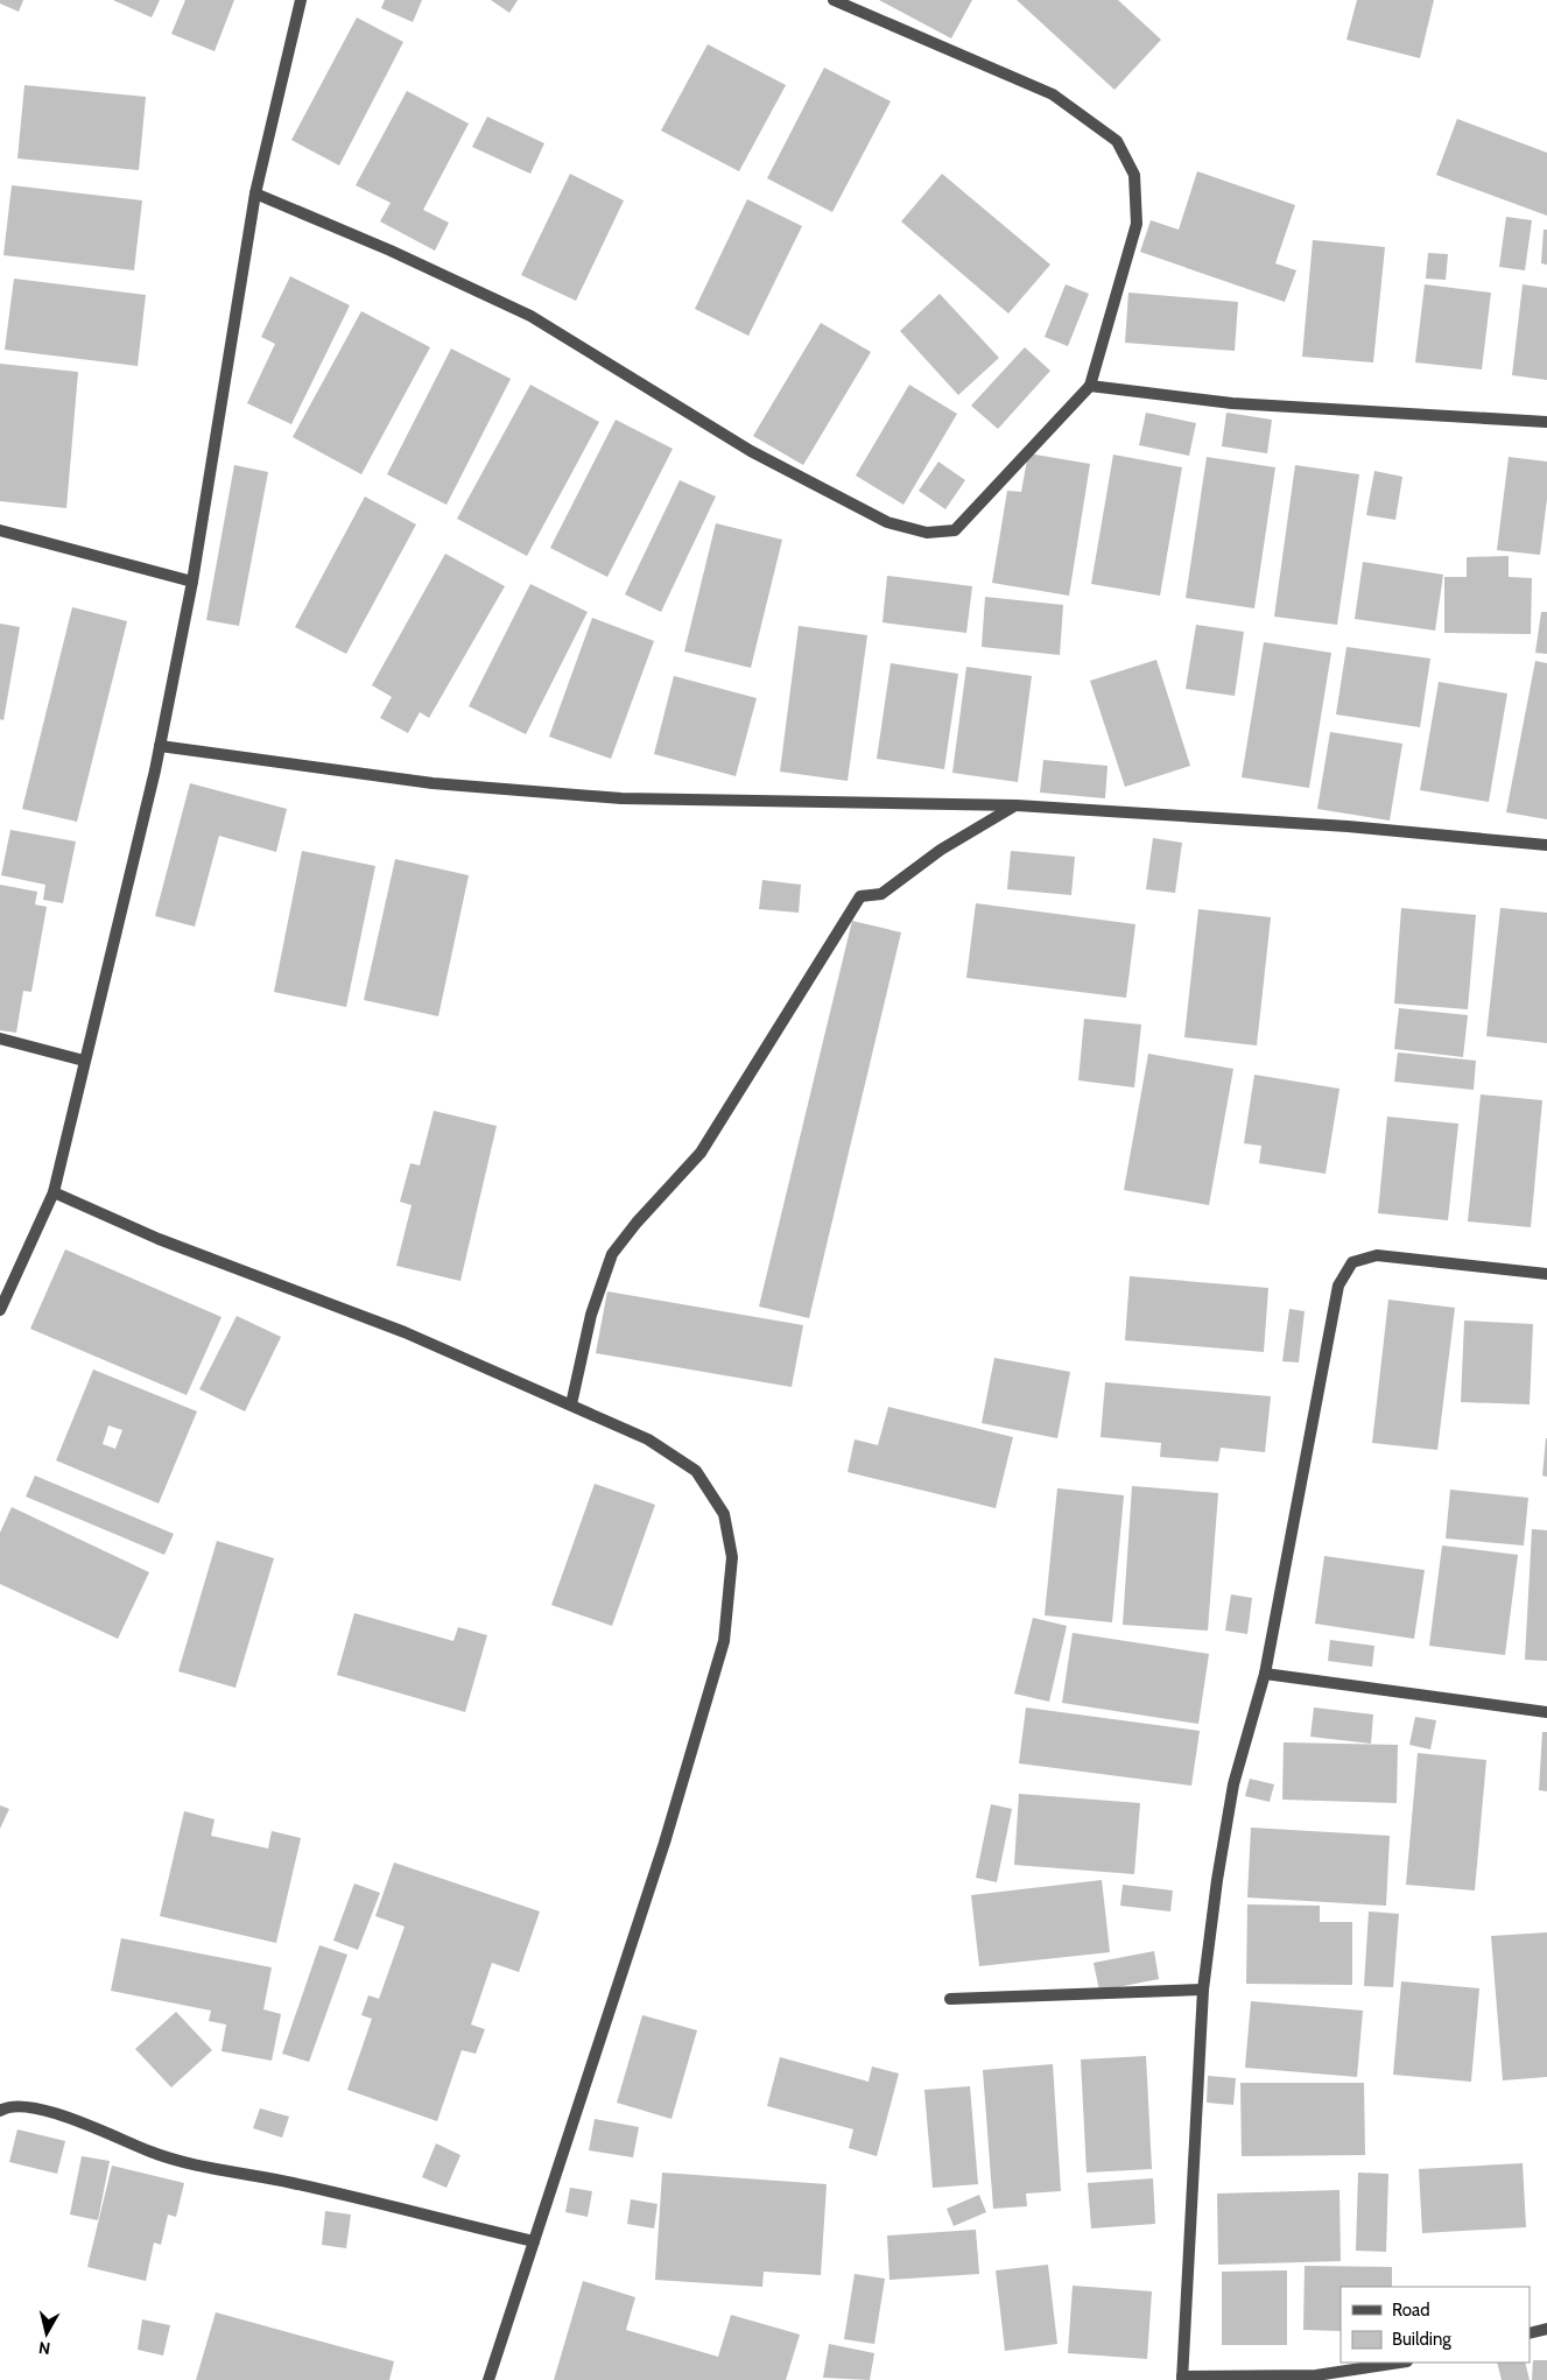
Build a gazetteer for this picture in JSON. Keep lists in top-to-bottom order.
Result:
{
  "legend": ["Road", "Building"],
  "north": "bottom"
}
